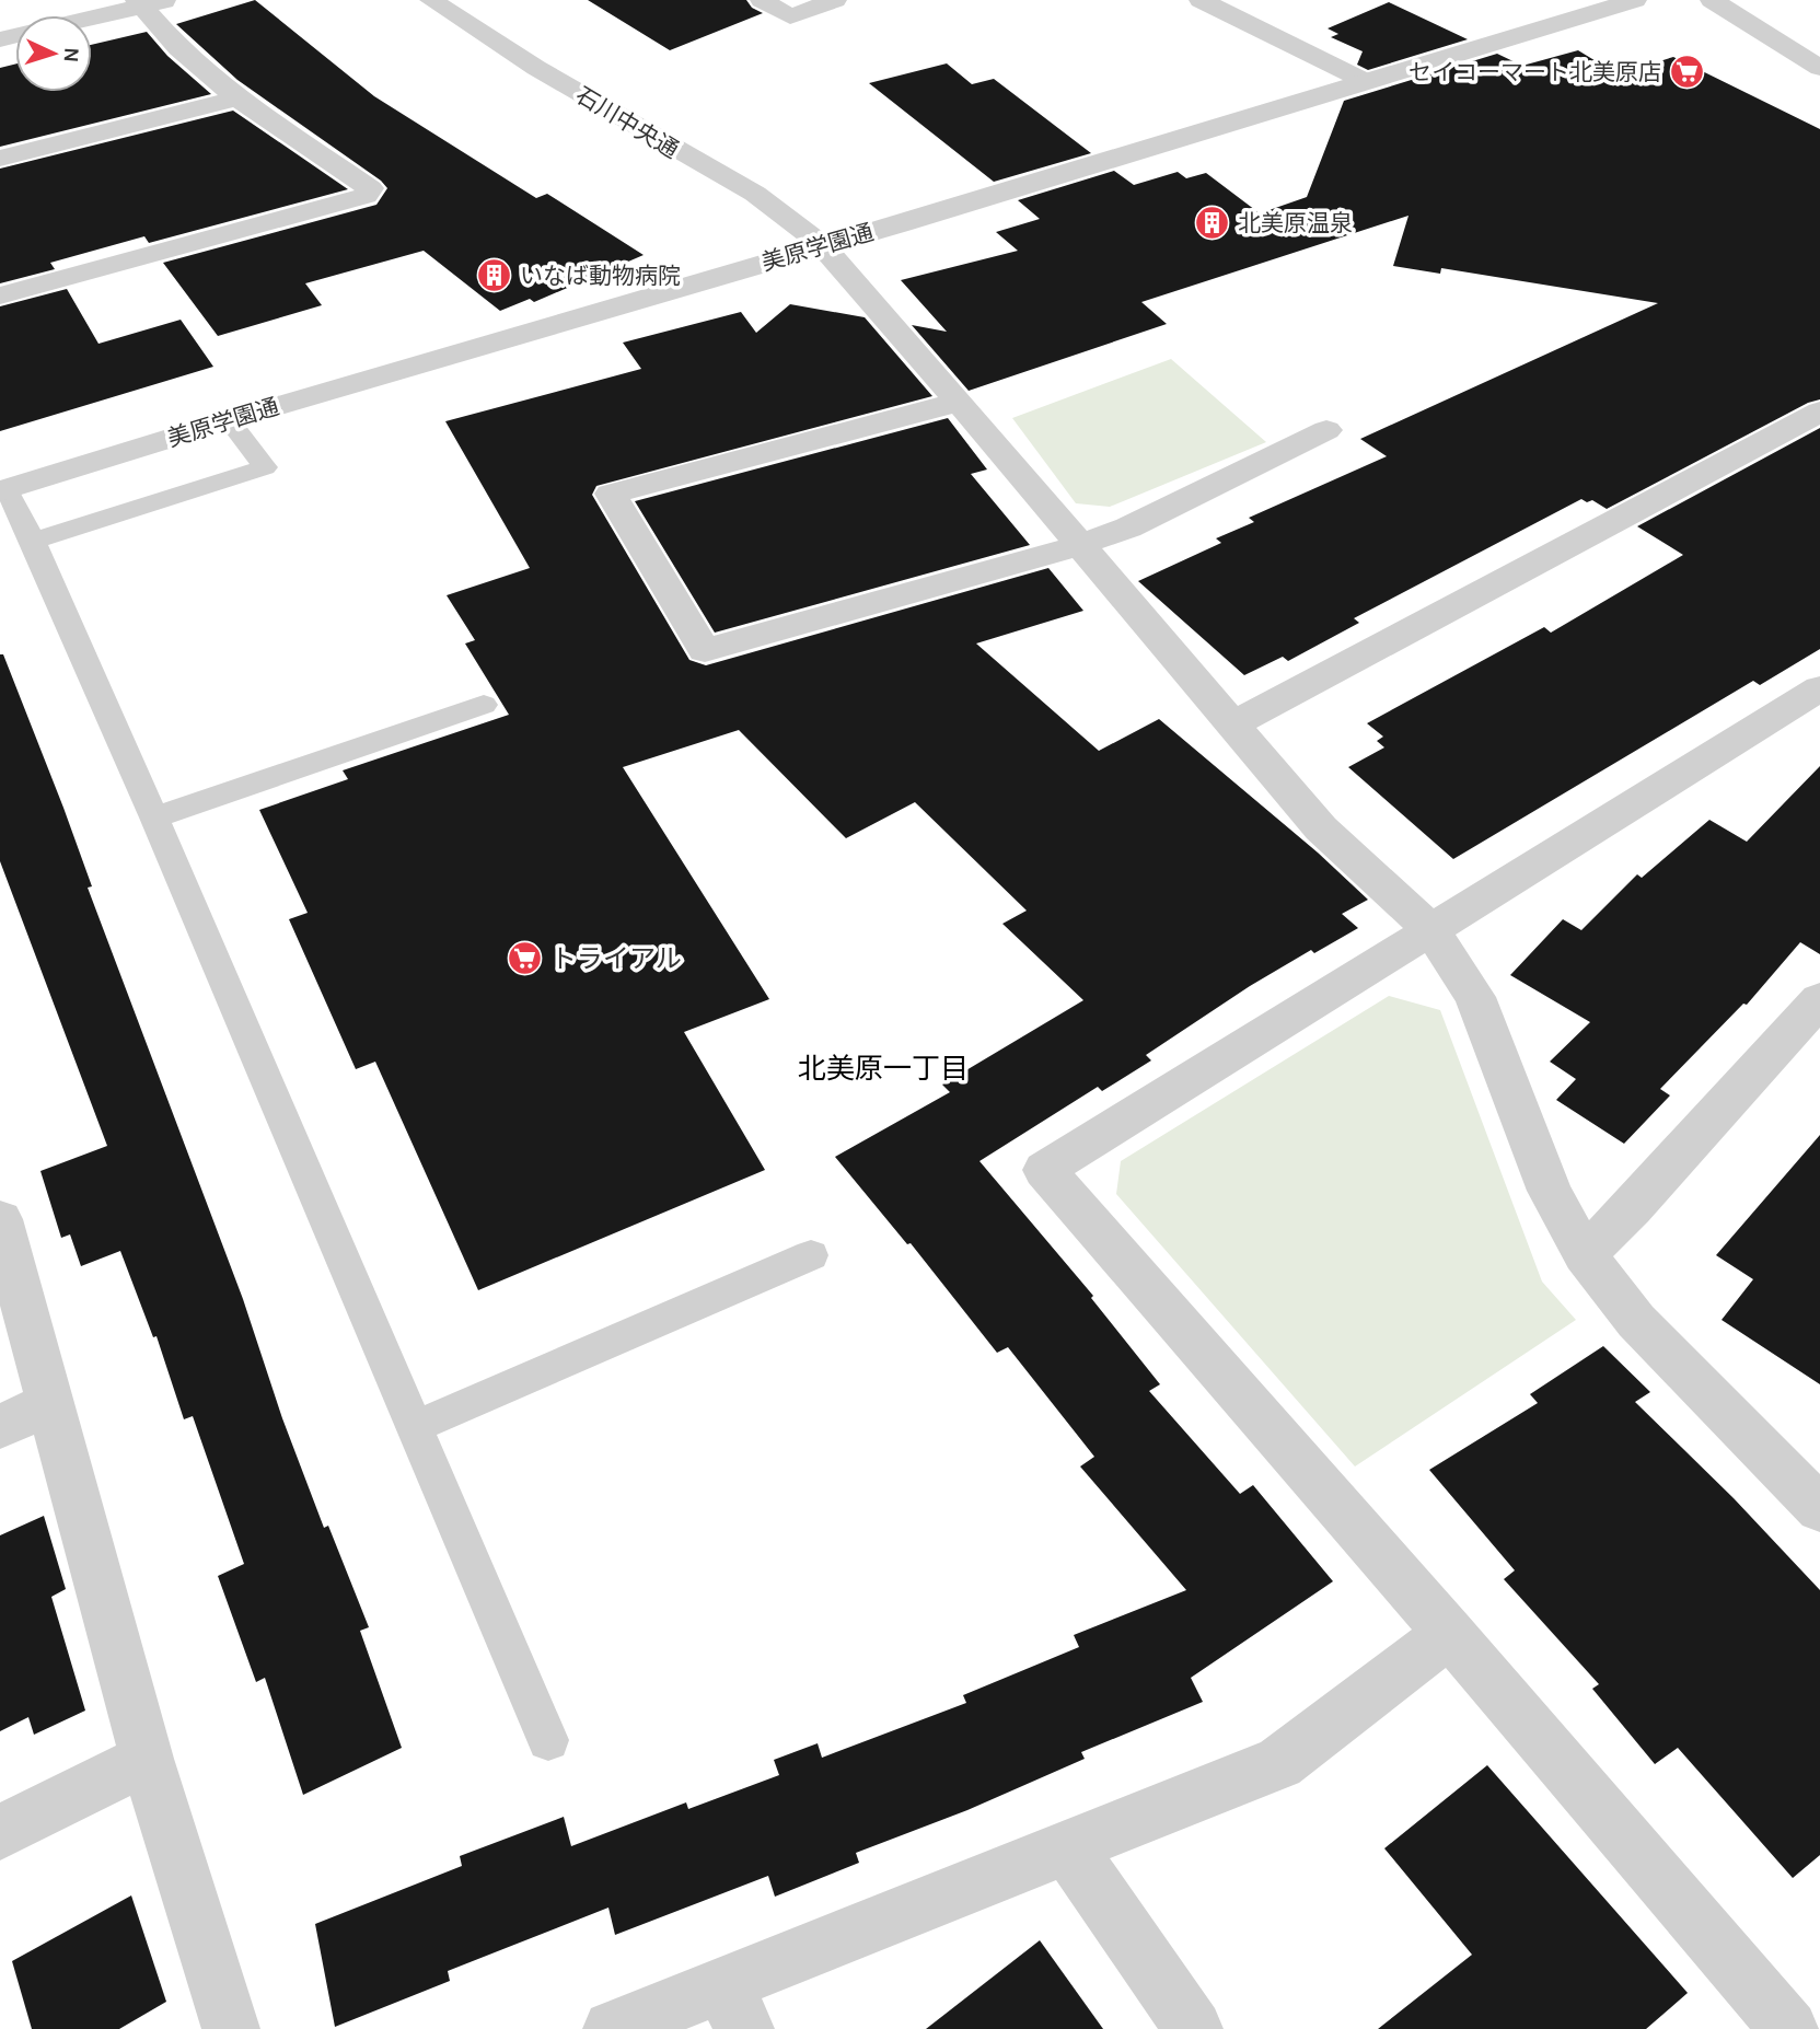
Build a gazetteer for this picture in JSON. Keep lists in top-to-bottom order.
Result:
{
  "streets": {
    "street": ["石川中央通", "美原学園通"]
  },
  "crossings": [
    ["石川中央通", "美原学園通"]
  ],
  "districts": ["北美原一丁目"],
  "places": {
    "supermarket": ["セイコーマート北美原店", "トライアル"],
    "building": ["北美原温泉", "いなば動物病院"]
  },
  "north": "right"
}
